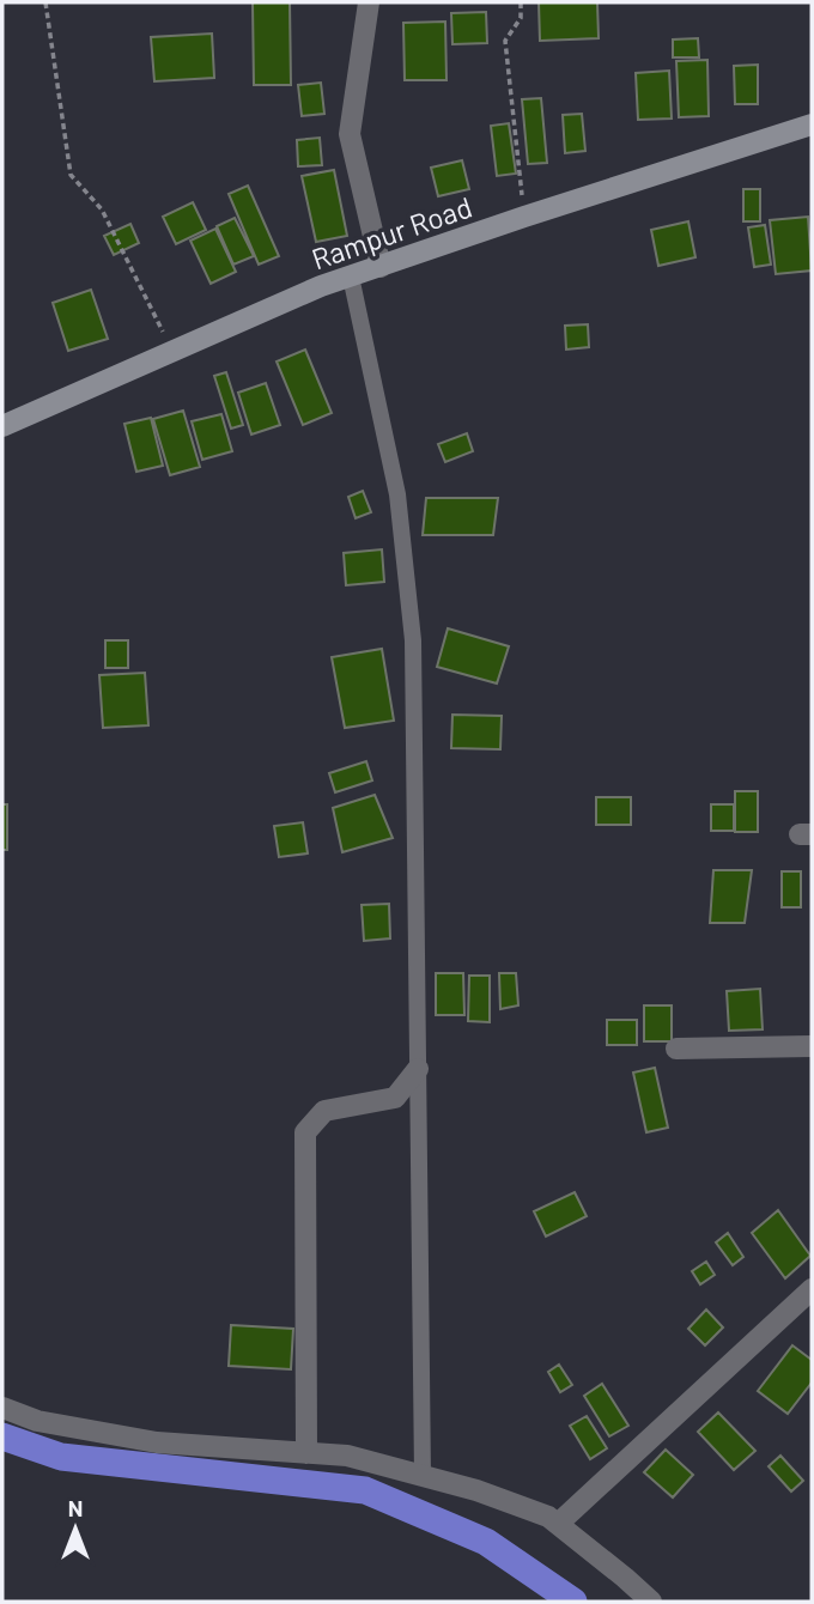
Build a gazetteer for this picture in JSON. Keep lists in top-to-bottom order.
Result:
{
  "streets": {
    "main road": ["Rampur Road"]
  },
  "north": "top"
}
